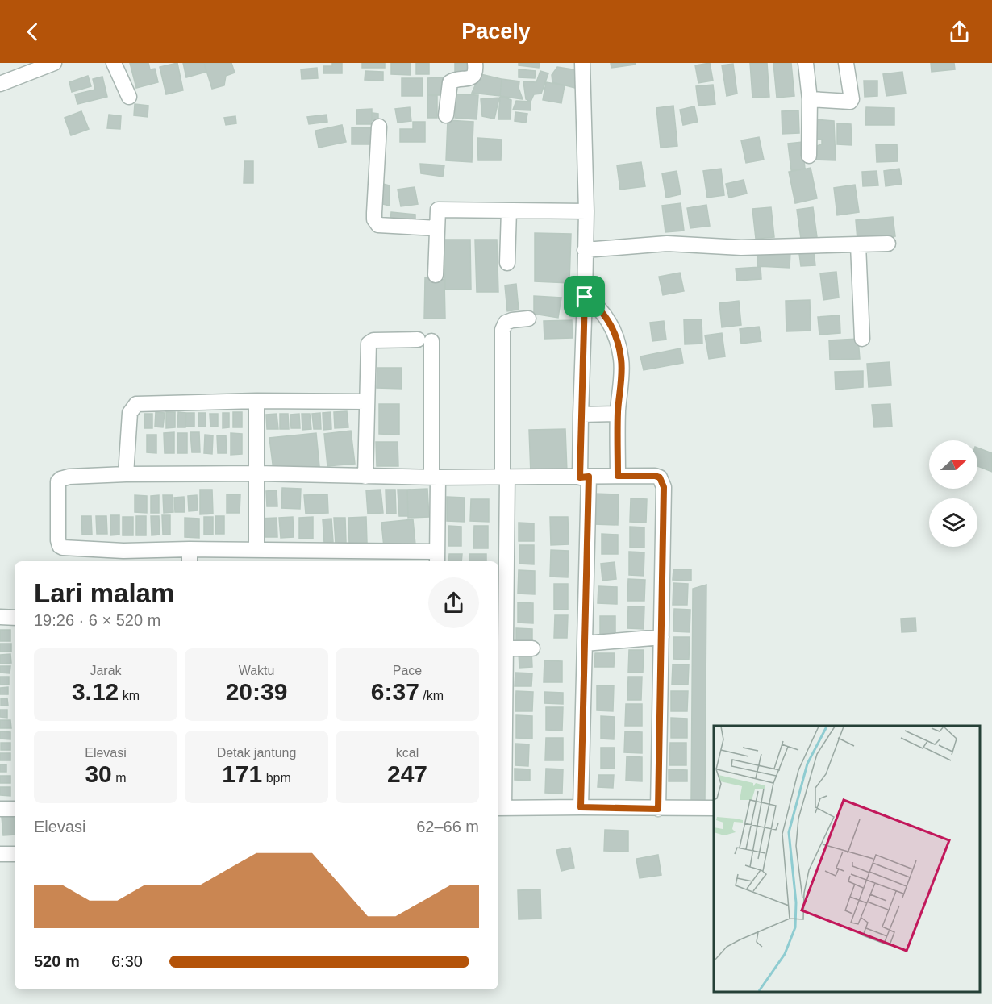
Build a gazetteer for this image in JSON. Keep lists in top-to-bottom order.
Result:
{
  "north": "right",
  "page": {
    "header": "Pacely",
    "heading": ["Lari malam", "19:26 · 6 × 520 m"],
    "stats": [
      ["Jarak", "3.12 km"],
      ["Waktu", "20:39"],
      ["Pace", "6:37 /km"],
      ["Elevasi", "30 m"],
      ["Detak jantung", "171 bpm"],
      ["kcal", "247"]
    ],
    "chart": ["Elevasi", "62–66 m"],
    "list": [
      {
        "name": "520 m",
        "note": "6:30"
      }
    ]
  }
}
